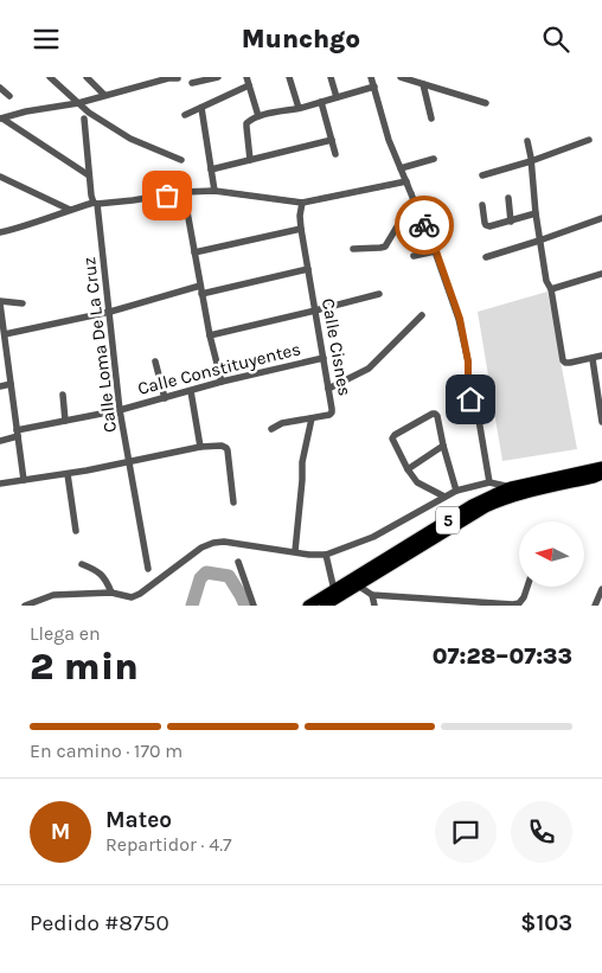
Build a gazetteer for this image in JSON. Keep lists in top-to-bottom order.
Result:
{
  "streets": {
    "main road": ["5"],
    "street": ["Calle Loma De La Cruz", "Calle Cisnes", "Calle Constituyentes"]
  },
  "crossings": [
    ["Calle Loma De La Cruz", "Calle Constituyentes"],
    ["Calle Cisnes", "Calle Constituyentes"]
  ],
  "north": "left",
  "page": {
    "header": "Munchgo",
    "heading": ["2 min", "Llega en", "07:28–07:33"],
    "panel": [
      "Mateo",
      "Repartidor · 4.7",
      "Pedido #8750",
      "$103"
    ],
    "bar": "En camino · 170 m",
    "round": "M"
  }
}
